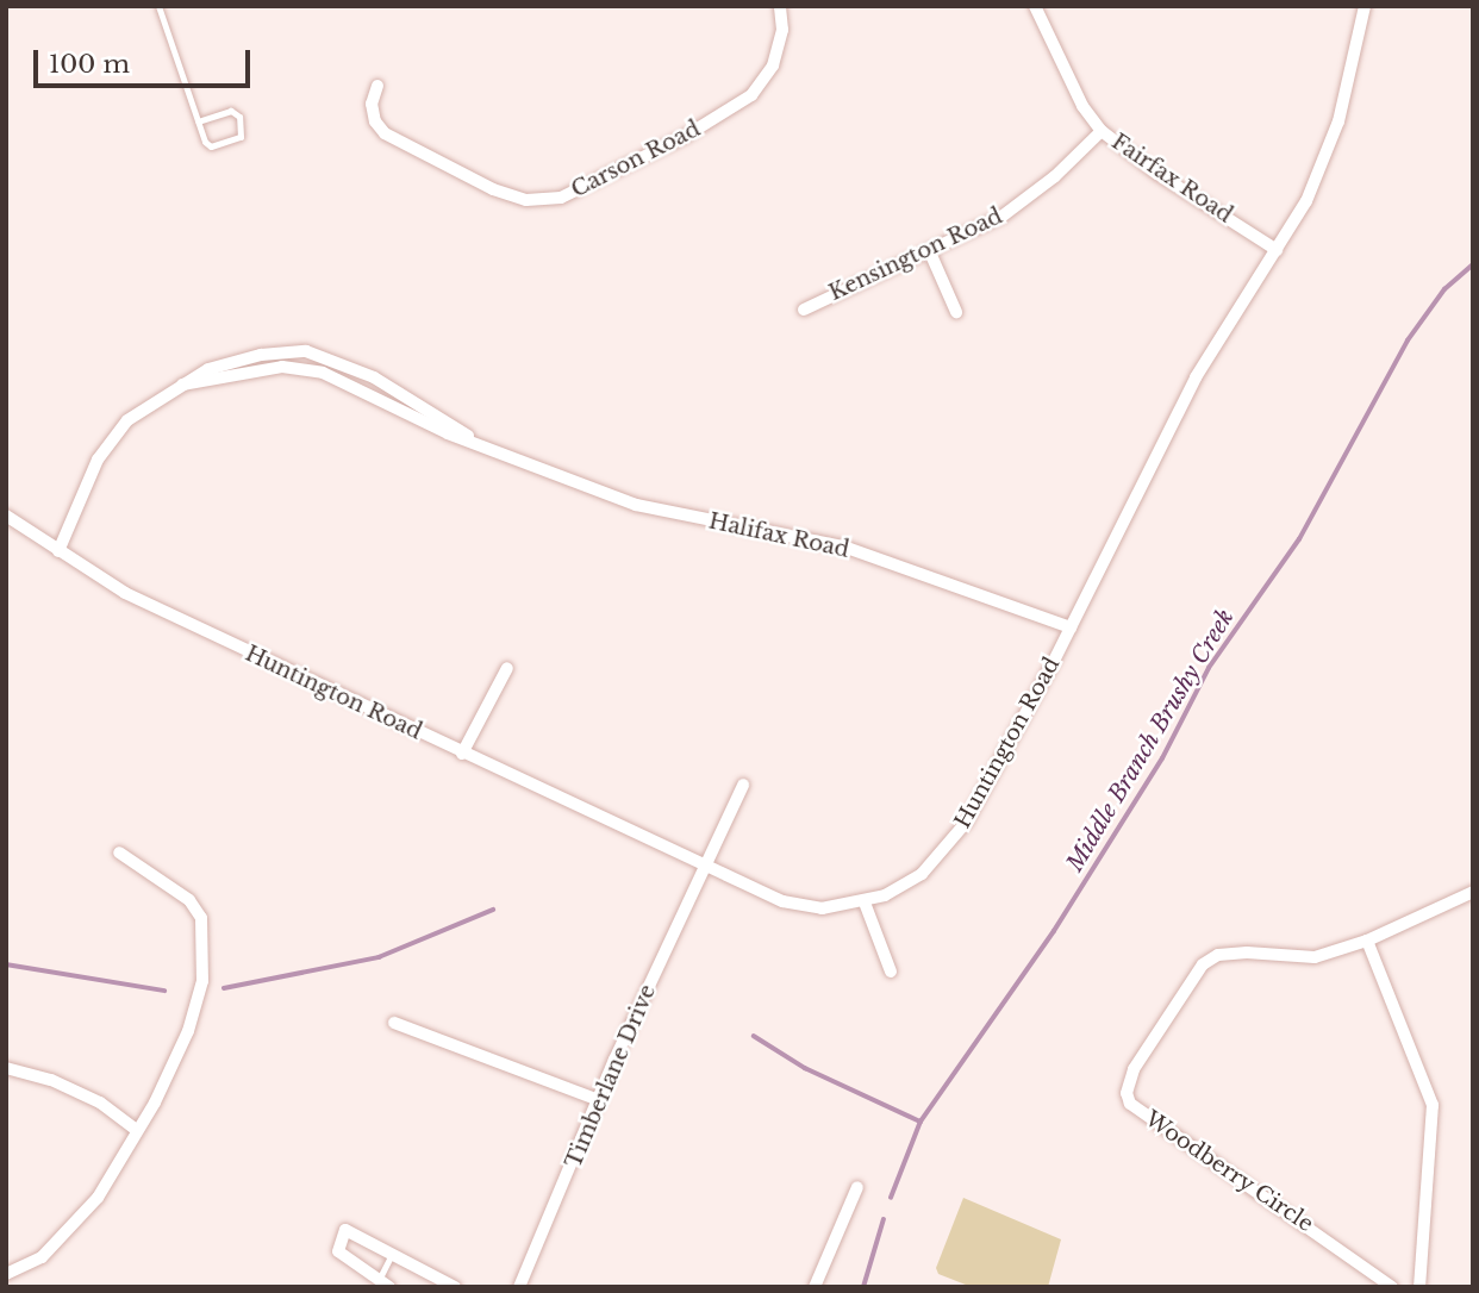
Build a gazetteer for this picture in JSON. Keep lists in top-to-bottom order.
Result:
{
  "streets": {
    "street": [
      "Carson Road",
      "Fairfax Road",
      "Kensington Road",
      "Halifax Road",
      "Huntington Road",
      "Timberlane Drive",
      "Woodberry Circle"
    ]
  },
  "crossings": [
    ["Fairfax Road", "Kensington Road"],
    ["Fairfax Road", "Huntington Road"],
    ["Halifax Road", "Huntington Road"],
    ["Huntington Road", "Timberlane Drive"]
  ],
  "water": ["Middle Branch Brushy Creek"],
  "scale_bar": "100 m"
}
